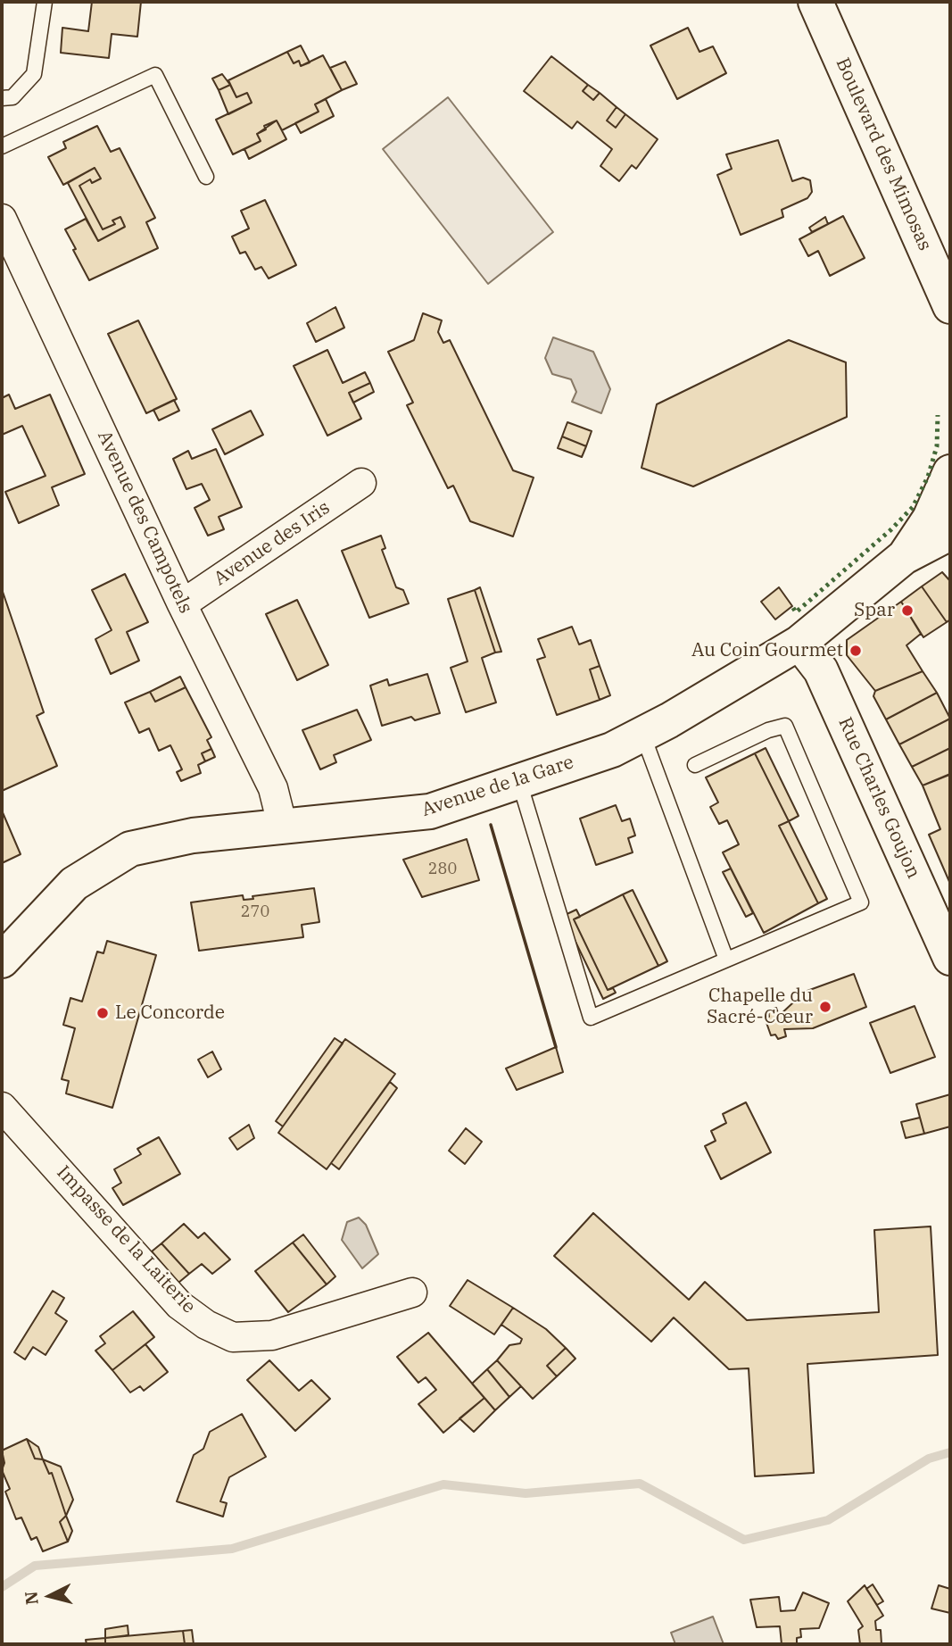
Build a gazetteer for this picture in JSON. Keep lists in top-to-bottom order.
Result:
{
  "streets": {
    "street": [
      "Boulevard des Mimosas",
      "Avenue des Campotels",
      "Avenue des Iris",
      "Avenue de la Gare",
      "Rue Charles Goujon",
      "Impasse de la Laiterie"
    ]
  },
  "crossings": [
    ["Avenue des Campotels", "Avenue des Iris"],
    ["Avenue des Campotels", "Avenue de la Gare"],
    ["Avenue de la Gare", "Rue Charles Goujon"]
  ],
  "places": [
    "Spar",
    "Au Coin Gourmet",
    "Chapelle du Sacré-Cœur",
    "Le Concorde"
  ],
  "house_numbers": ["280", "270"],
  "north": "left"
}
